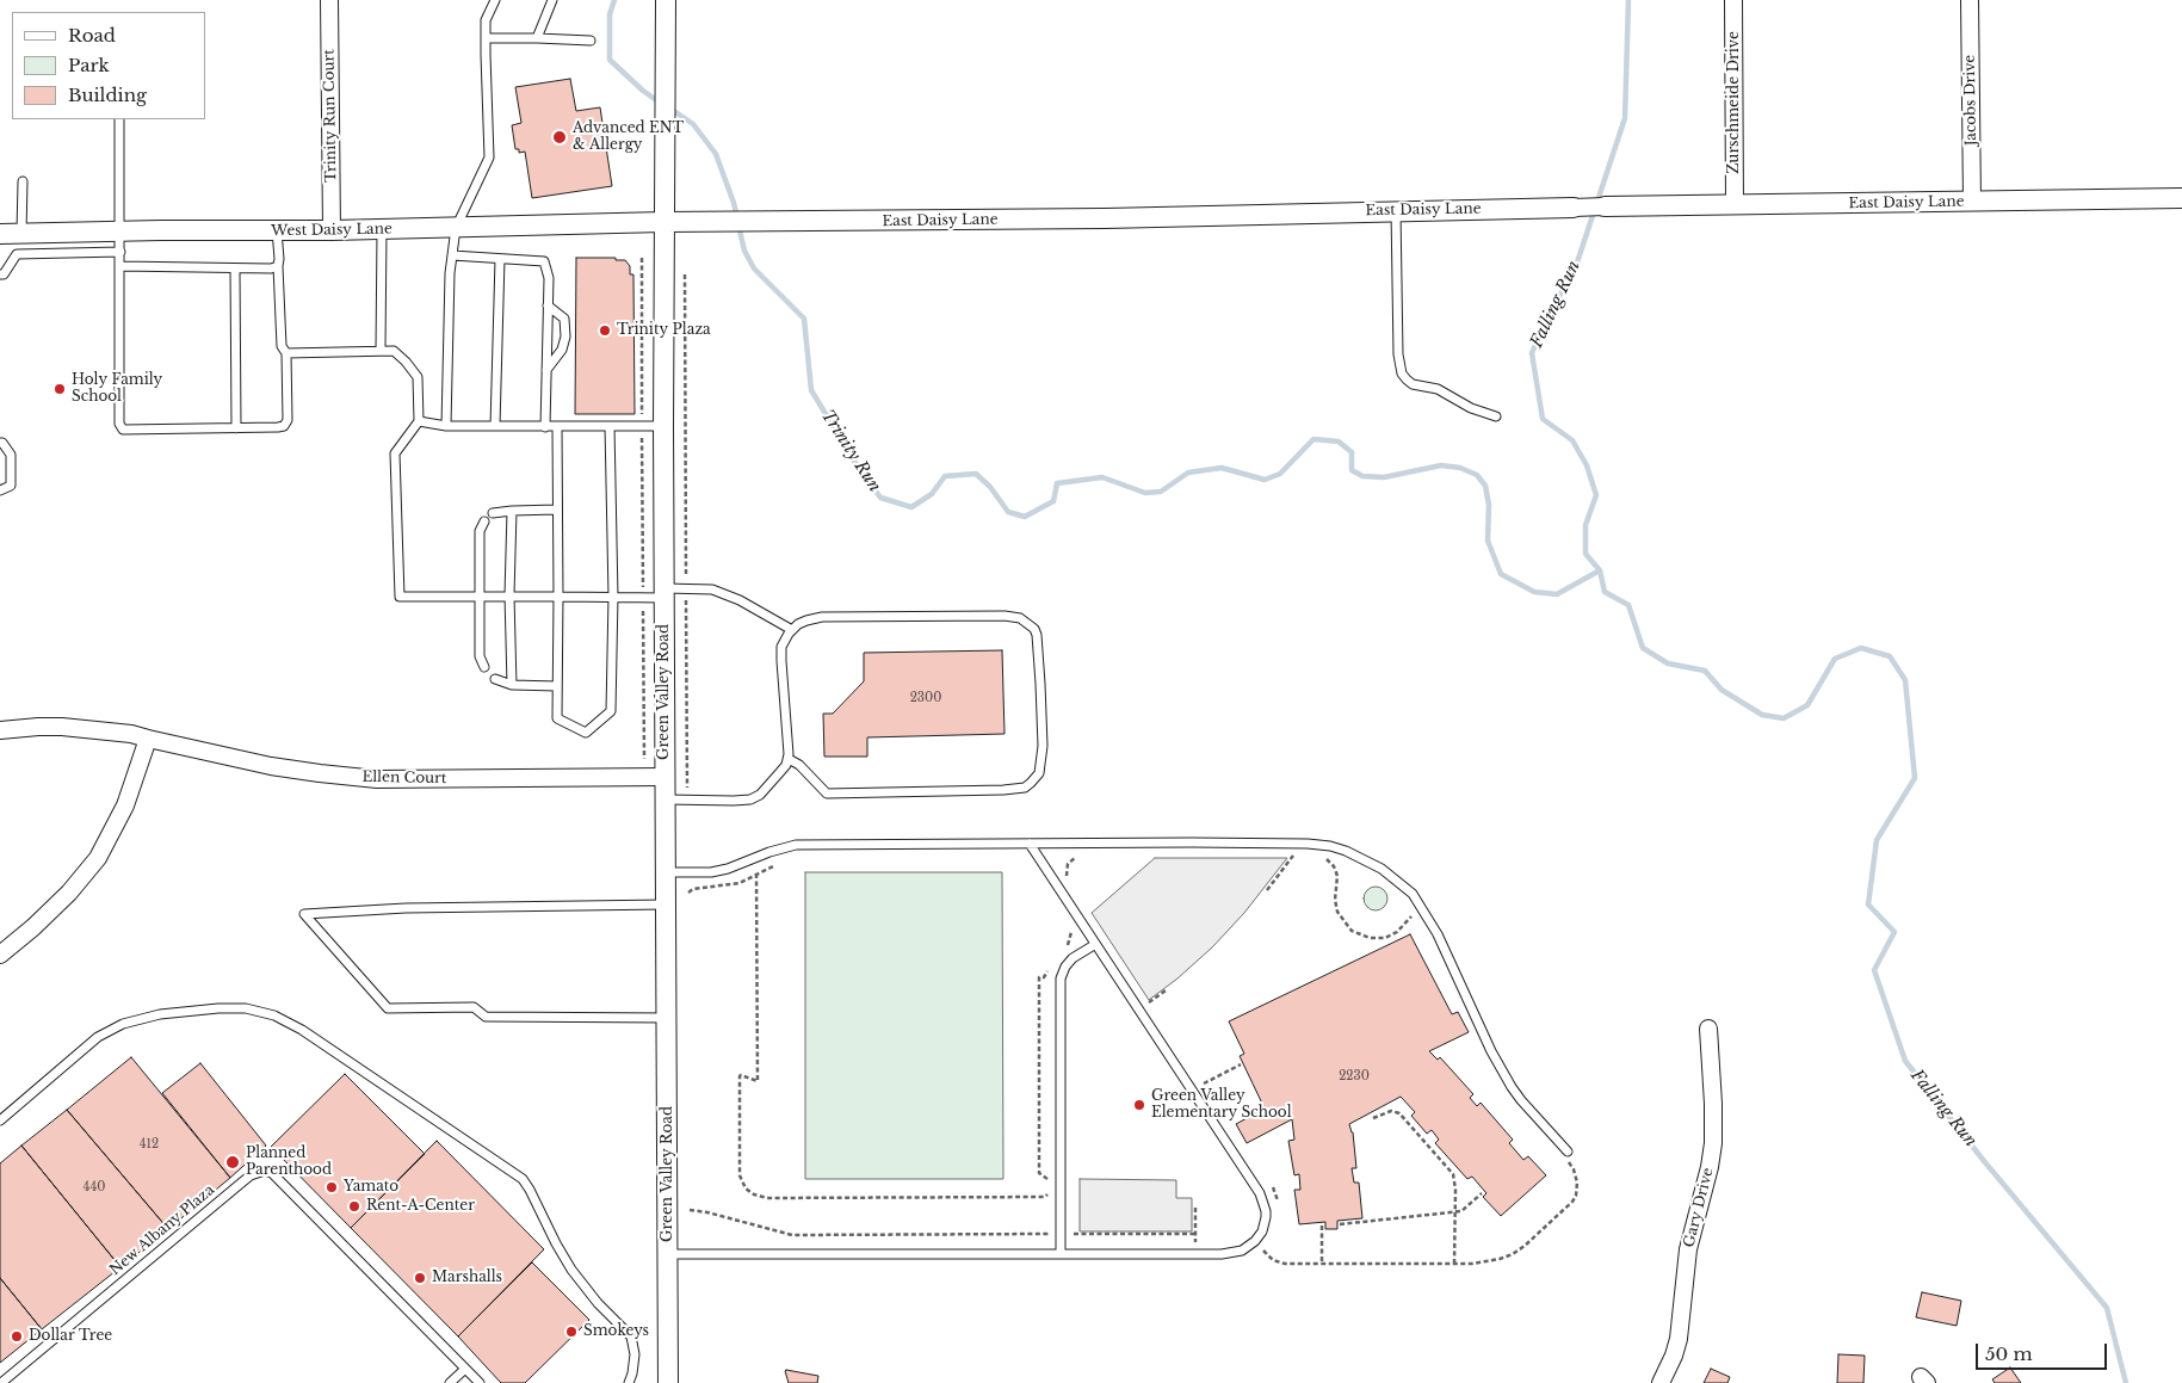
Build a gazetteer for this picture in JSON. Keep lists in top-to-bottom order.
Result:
{
  "streets": {
    "street": [
      "Jacobs Drive",
      "Zurschmeide Drive",
      "Trinity Run Court",
      "East Daisy Lane",
      "West Daisy Lane",
      "Green Valley Road",
      "Ellen Court",
      "Gary Drive"
    ],
    "lane": ["New Albany Plaza"]
  },
  "crossings": [
    ["Jacobs Drive", "East Daisy Lane"],
    ["Zurschmeide Drive", "East Daisy Lane"],
    ["Trinity Run Court", "West Daisy Lane"],
    ["East Daisy Lane", "West Daisy Lane"],
    ["East Daisy Lane", "Green Valley Road"],
    ["West Daisy Lane", "Green Valley Road"],
    ["Green Valley Road", "Ellen Court"]
  ],
  "water": ["Falling Run", "Trinity Run"],
  "places": [
    "Advanced ENT & Allergy",
    "Trinity Plaza",
    "Holy Family School",
    "Green Valley Elementary School",
    "Planned Parenthood",
    "Yamato",
    "Rent-A-Center",
    "Marshalls",
    "Smokeys",
    "Dollar Tree"
  ],
  "house_numbers": [
    "2300",
    "2230",
    "412",
    "440"
  ],
  "legend": ["Road", "Park", "Building"],
  "scale_bar": "50 m"
}
